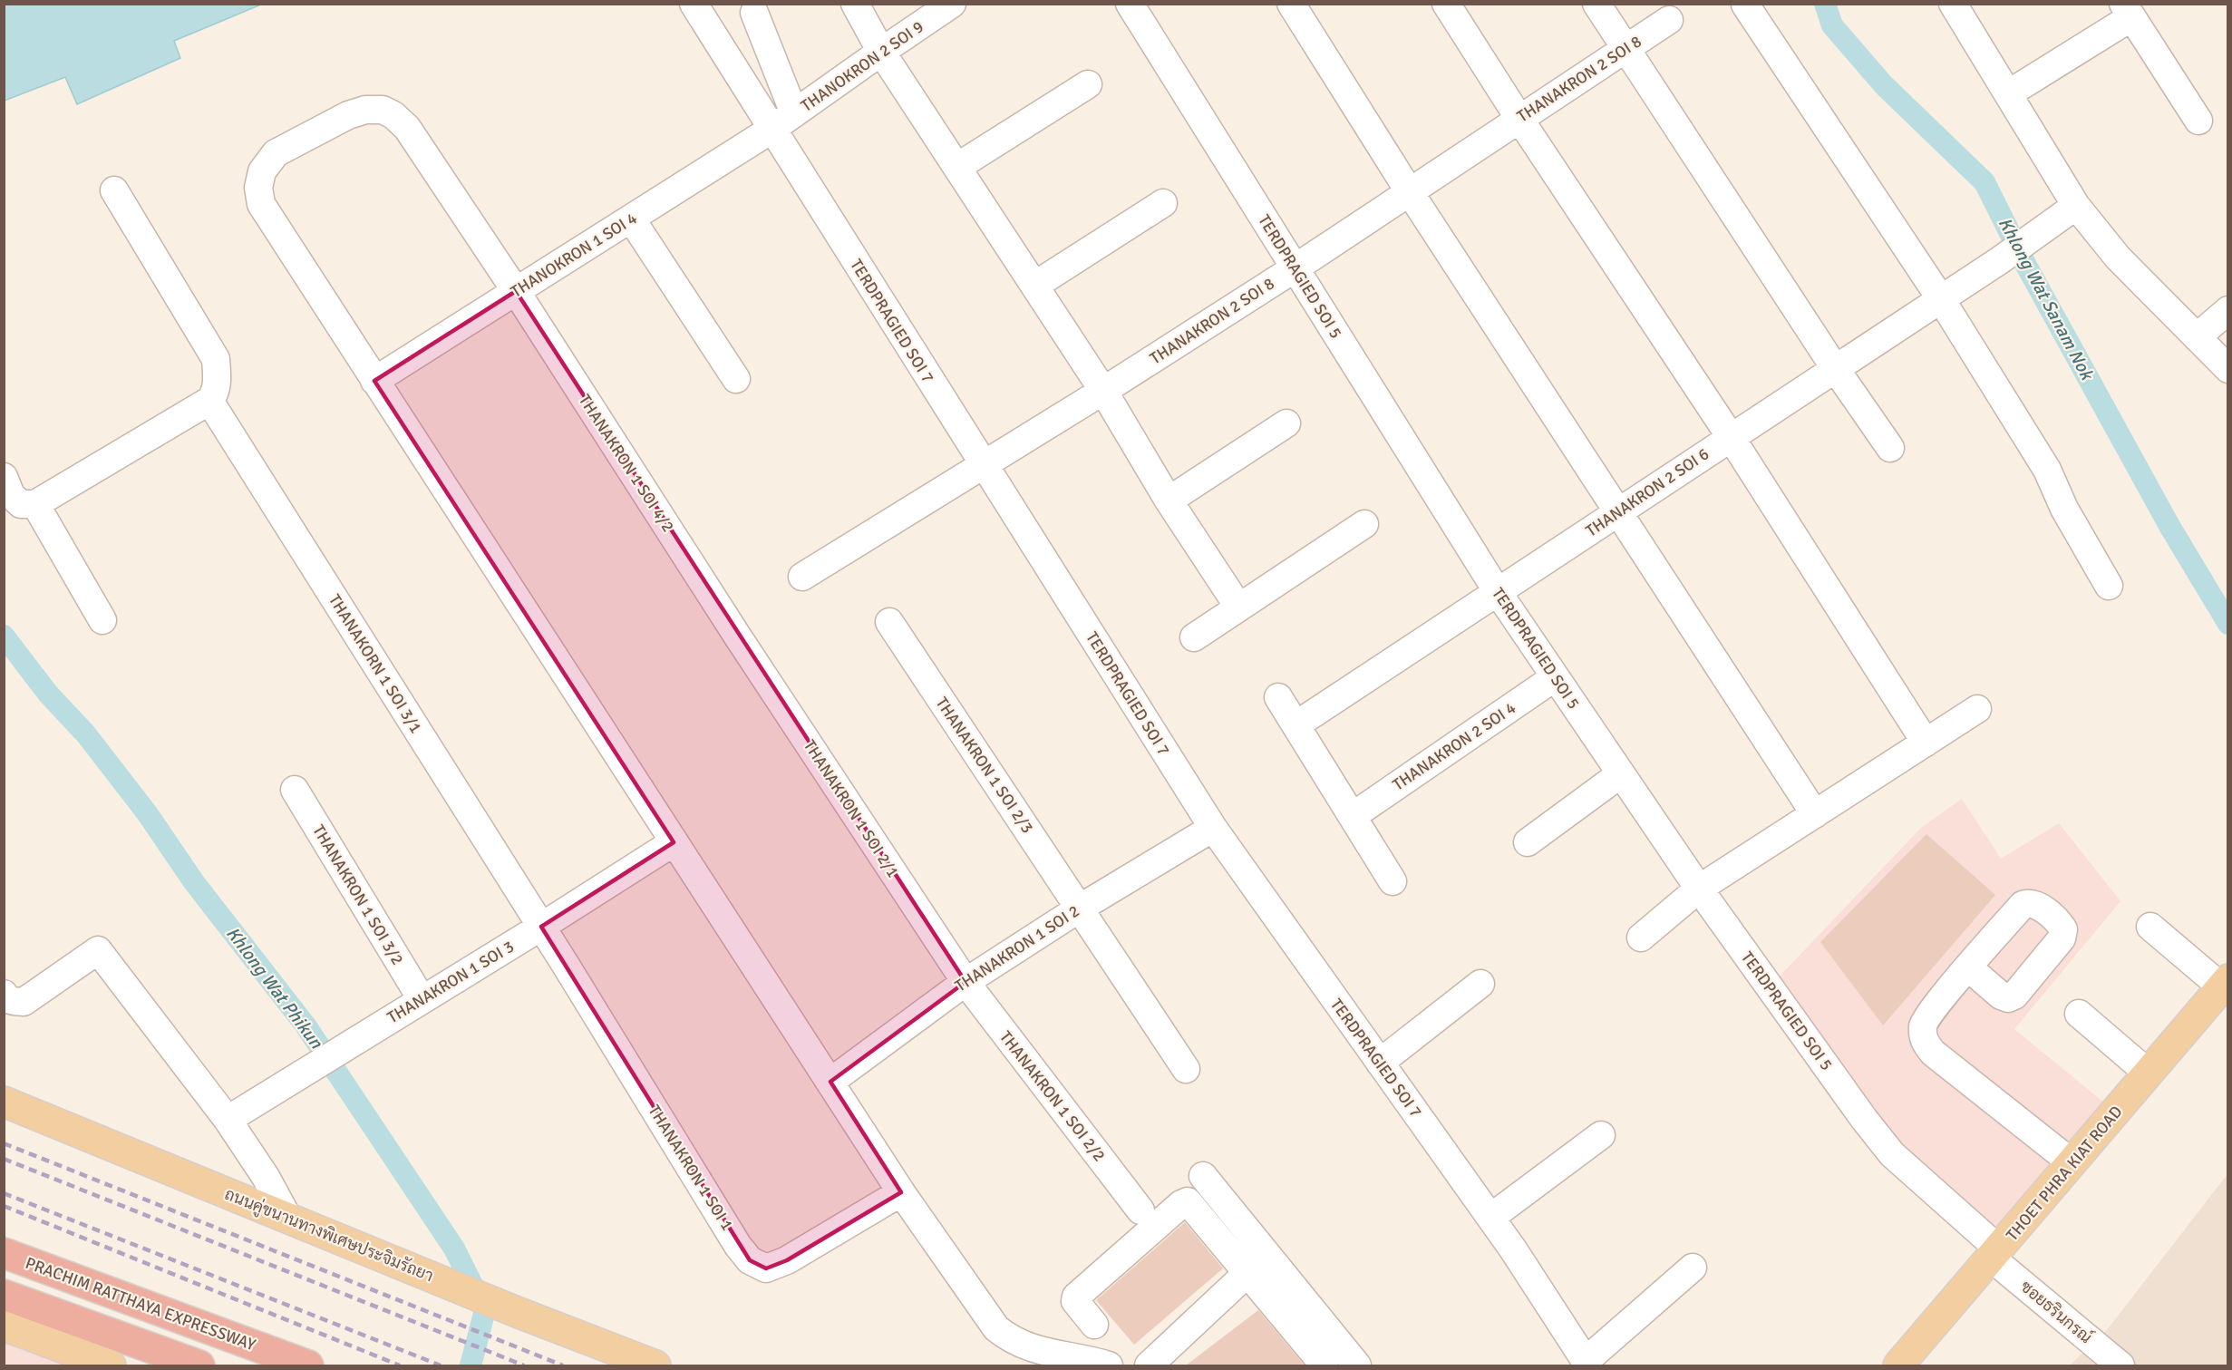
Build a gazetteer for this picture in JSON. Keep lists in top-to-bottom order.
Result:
{
  "streets": {
    "highway": ["PRACHIM RATTHAYA EXPRESSWAY"],
    "main road": ["THOET PHRA KIAT ROAD", "ถนนคู่ขนานทางพิเศษประจิมรัถยา"],
    "street": [
      "THANOKRON 2 SOI 9",
      "THANAKRON 2 SOI 8",
      "THANOKRON 1 SOI 4",
      "TERDPRAGIED SOI 5",
      "TERDPRAGIED SOI 7",
      "THANAKRON 1 SOI 4/2",
      "THANAKRON 2 SOI 6",
      "THANAKORN 1 SOI 3/1",
      "THANAKRON 2 SOI 4",
      "THANAKRON 1 SOI 2/3",
      "THANAKRON 1 SOI 2/1",
      "THANAKRON 1 SOI 3/2",
      "THANAKRON 1 SOI 2",
      "THANAKRON 1 SOI 3",
      "THANAKRON 1 SOI 2/2",
      "THANAKRON 1 SOI 1",
      "ซอยธรินกรณ์"
    ]
  },
  "crossings": [
    ["THANOKRON 2 SOI 9", "THANOKRON 1 SOI 4"],
    ["THANOKRON 2 SOI 9", "TERDPRAGIED SOI 7"],
    ["THANAKRON 2 SOI 8", "TERDPRAGIED SOI 5"],
    ["THANAKRON 2 SOI 8", "TERDPRAGIED SOI 7"],
    ["THANOKRON 1 SOI 4", "TERDPRAGIED SOI 7"],
    ["THANOKRON 1 SOI 4", "THANAKRON 1 SOI 4/2"],
    ["TERDPRAGIED SOI 5", "THANAKRON 2 SOI 6"],
    ["TERDPRAGIED SOI 5", "THANAKRON 2 SOI 4"],
    ["TERDPRAGIED SOI 5", "THOET PHRA KIAT ROAD"],
    ["TERDPRAGIED SOI 5", "ซอยธรินกรณ์"],
    ["TERDPRAGIED SOI 7", "THANAKRON 1 SOI 2"],
    ["THANAKRON 1 SOI 4/2", "THANAKRON 1 SOI 2/1"],
    ["THANAKRON 1 SOI 4/2", "THANAKRON 1 SOI 2"],
    ["THANAKRON 1 SOI 4/2", "THANAKRON 1 SOI 3"],
    ["THANAKRON 1 SOI 4/2", "THANAKRON 1 SOI 1"],
    ["THANAKORN 1 SOI 3/1", "THANAKRON 1 SOI 3"],
    ["THANAKORN 1 SOI 3/1", "THANAKRON 1 SOI 1"],
    ["THANAKRON 1 SOI 2/3", "THANAKRON 1 SOI 2"],
    ["THANAKRON 1 SOI 2/1", "THANAKRON 1 SOI 2"],
    ["THANAKRON 1 SOI 2/1", "THANAKRON 1 SOI 2/2"],
    ["THANAKRON 1 SOI 3/2", "THANAKRON 1 SOI 3"],
    ["THANAKRON 1 SOI 2", "THANAKRON 1 SOI 2/2"],
    ["THANAKRON 1 SOI 3", "THANAKRON 1 SOI 1"],
    ["THOET PHRA KIAT ROAD", "ซอยธรินกรณ์"]
  ],
  "water": ["Khlong Wat Sanam Nok", "Khlong Wat Phikun"]
}
